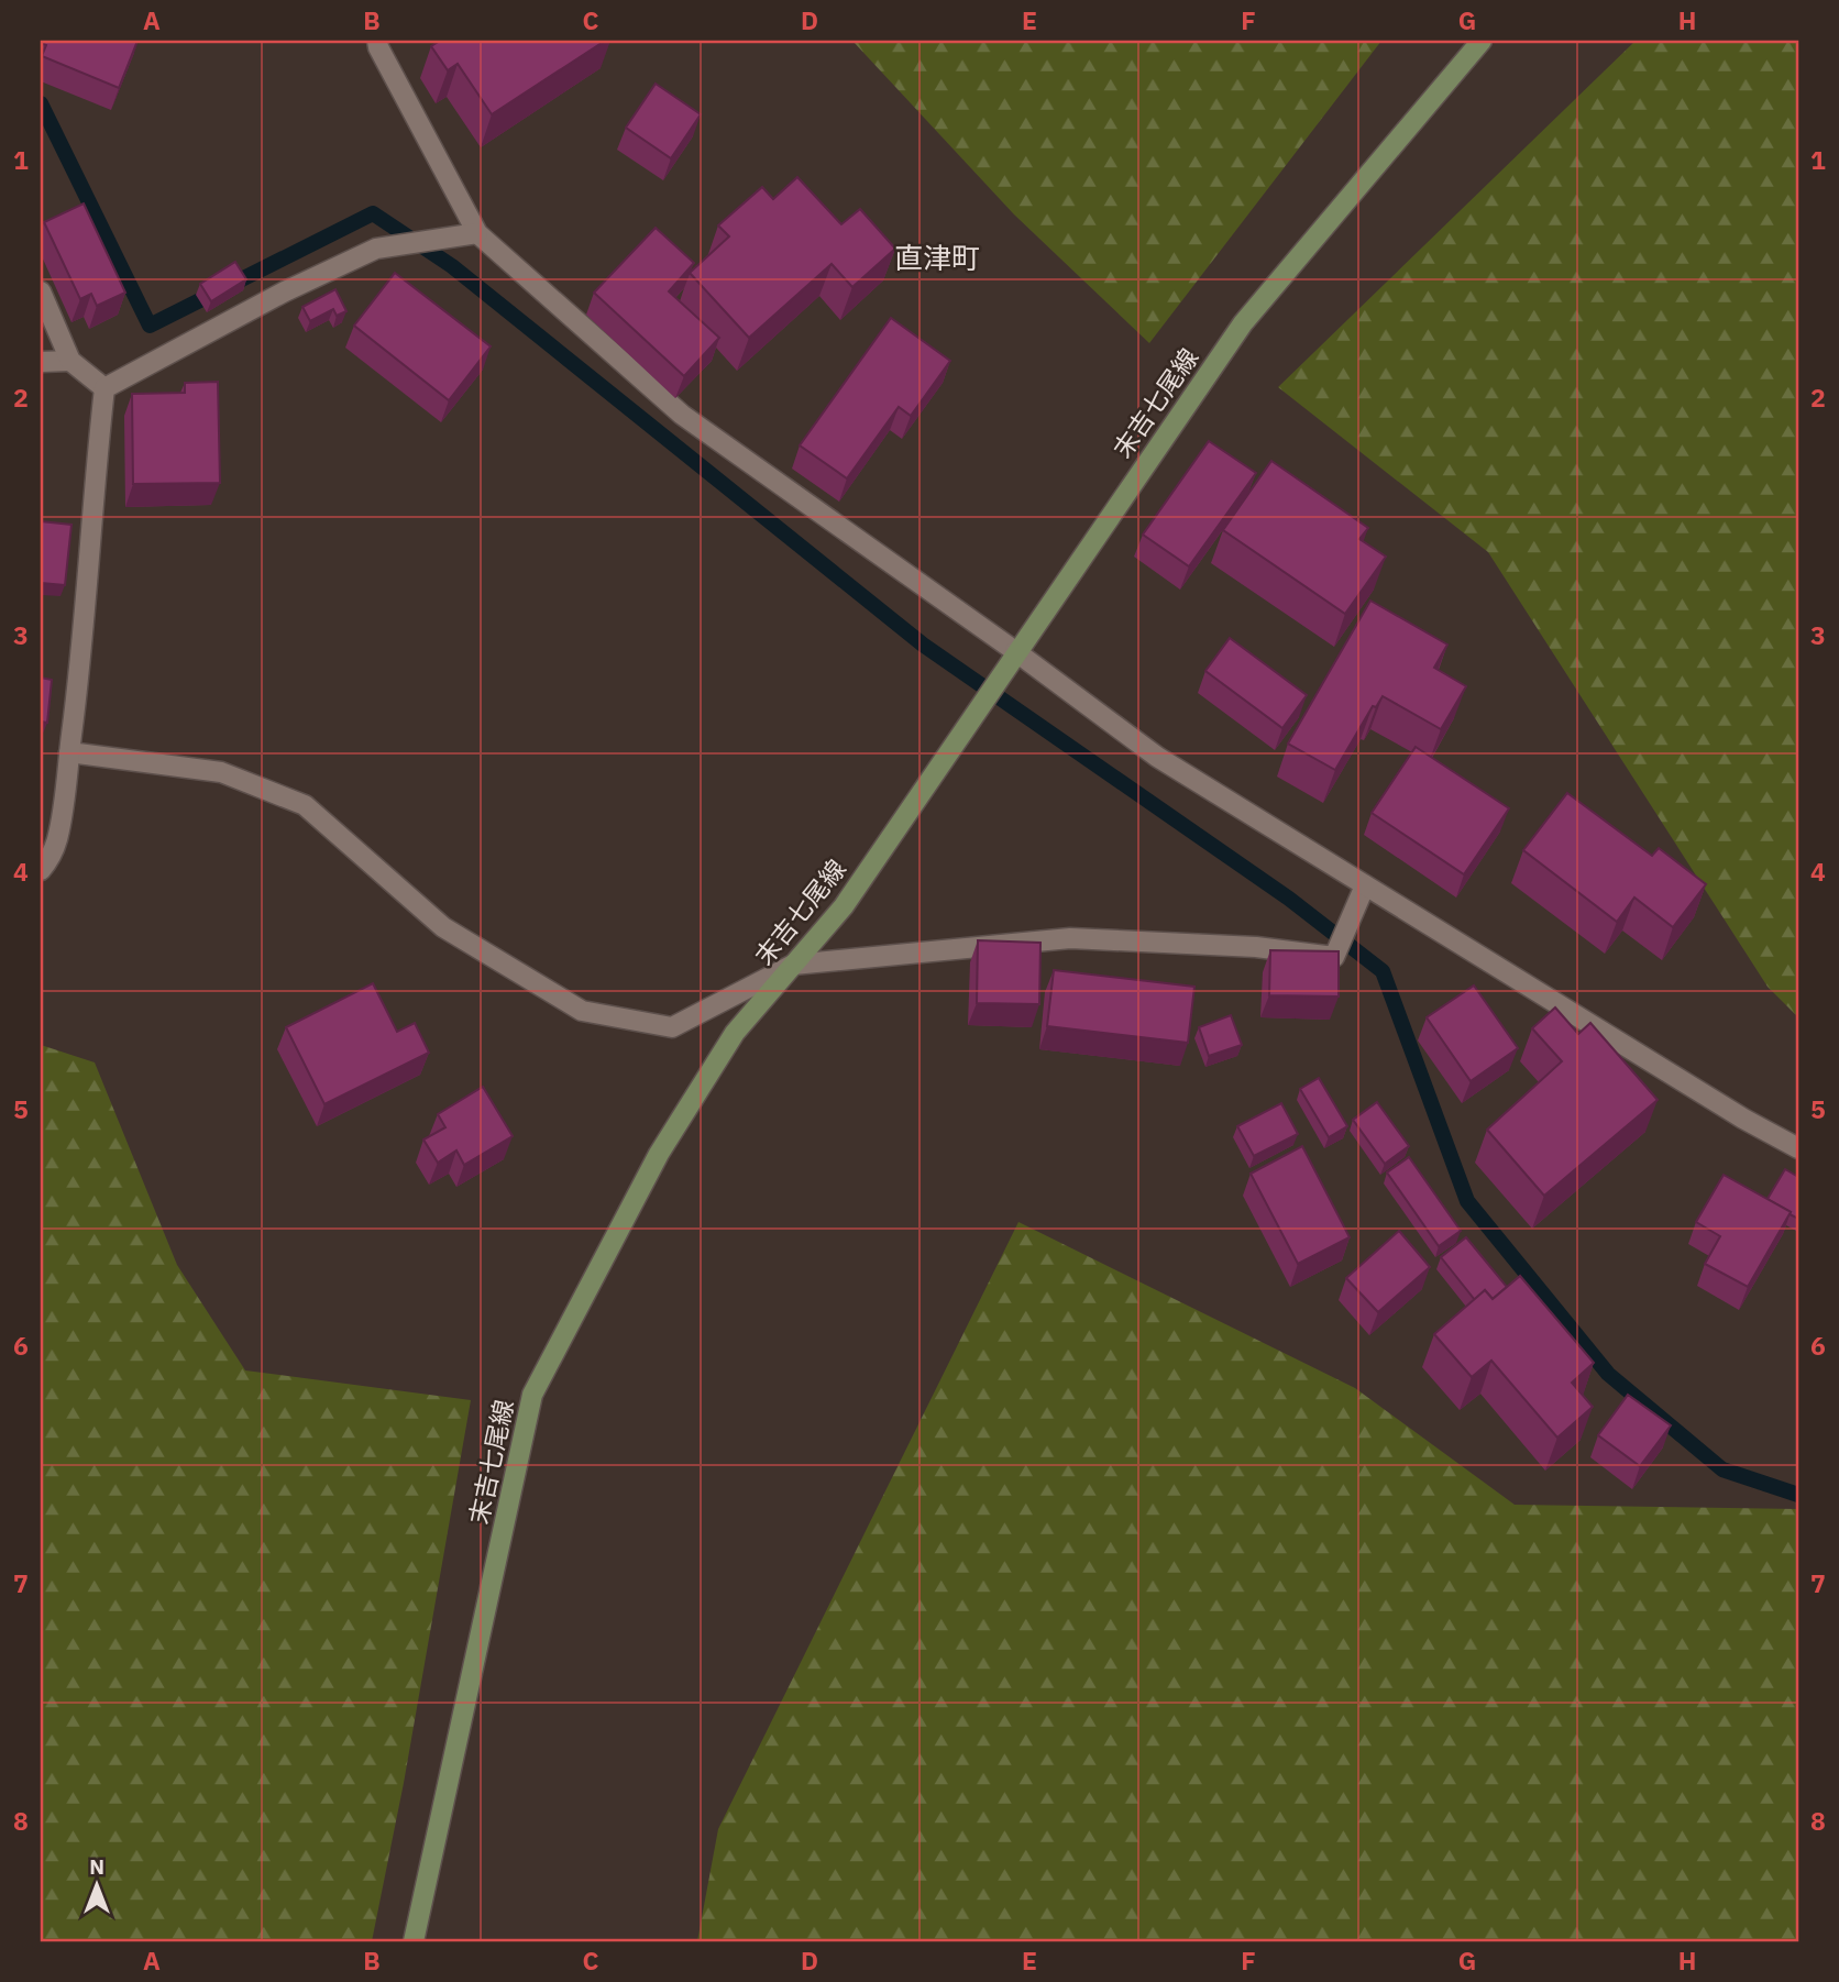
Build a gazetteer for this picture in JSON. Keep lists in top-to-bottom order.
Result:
{
  "streets": {
    "main road": ["末吉七尾線"]
  },
  "districts": ["直津町"],
  "north": "top",
  "grid": {
    "columns": [
      "A",
      "B",
      "C",
      "D",
      "E",
      "F",
      "G",
      "H"
    ],
    "rows": [
      "1",
      "2",
      "3",
      "4",
      "5",
      "6",
      "7",
      "8"
    ]
  }
}
